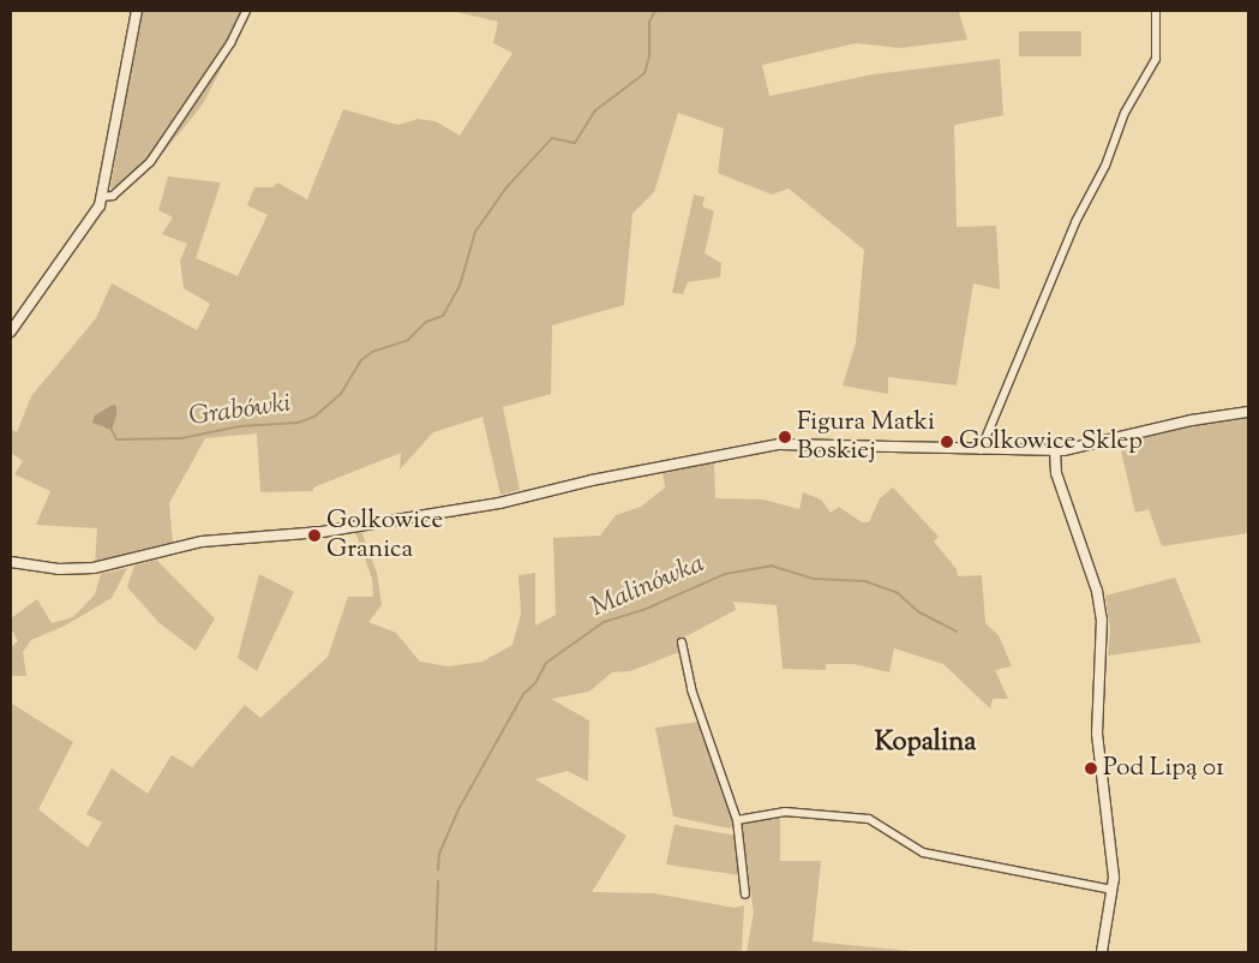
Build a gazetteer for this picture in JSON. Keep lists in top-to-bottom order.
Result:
{
  "districts": ["Kopalina"],
  "water": ["Grabówki", "Malinówka"],
  "places": [
    "Figura Matki Boskiej",
    "Golkowice Sklep",
    "Golkowice Granica",
    "Pod Lipą 01"
  ]
}
